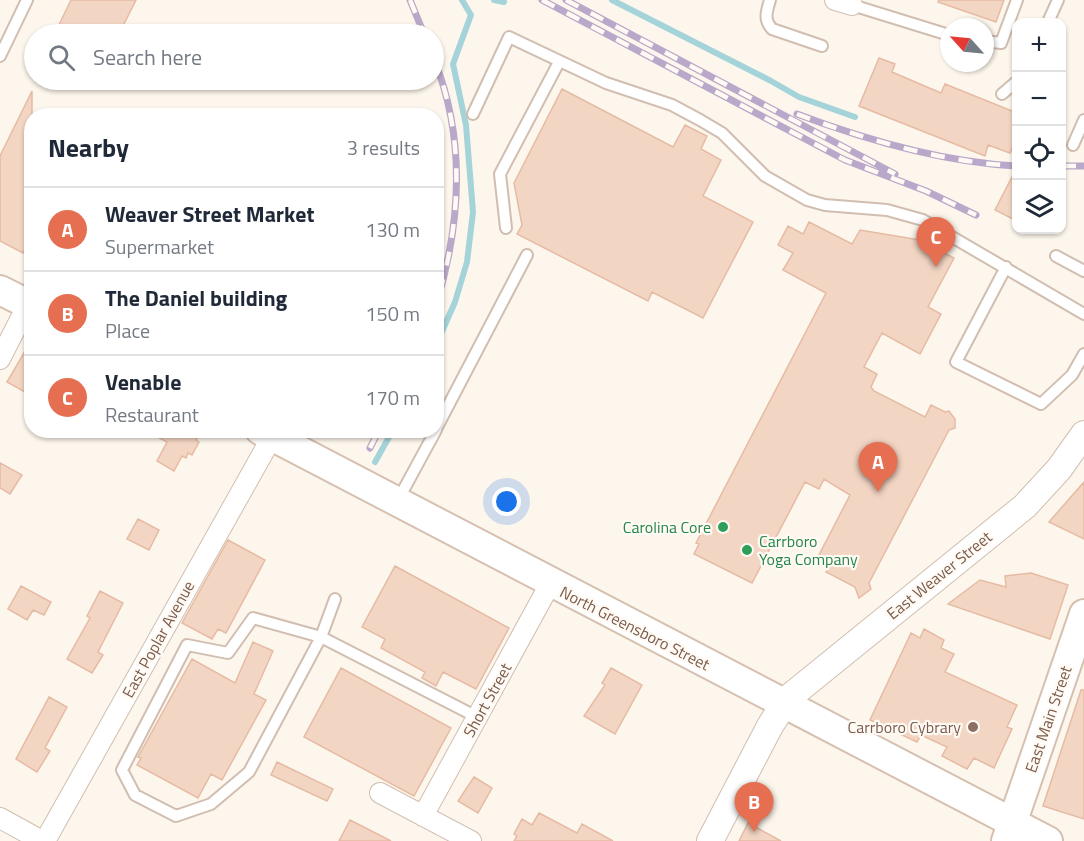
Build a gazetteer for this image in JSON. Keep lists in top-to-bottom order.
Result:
{
  "streets": {
    "main road": ["North Greensboro Street", "East Main Street"],
    "street": ["East Weaver Street", "East Poplar Avenue", "Short Street"]
  },
  "crossings": [
    ["East Weaver Street", "North Greensboro Street"],
    ["North Greensboro Street", "Short Street"],
    ["North Greensboro Street", "East Main Street"]
  ],
  "places": ["Carolina Core", "Carrboro Yoga Company", "Carrboro Cybrary"],
  "north": "top left",
  "page": {
    "map_buttons": ["+", "−"],
    "search": "Search here",
    "heading": ["Nearby", "3 results"],
    "list": [
      {
        "mark": "A",
        "name": "Weaver Street Market",
        "note": "Supermarket",
        "value": "130 m"
      },
      {
        "mark": "B",
        "name": "The Daniel building",
        "note": "Place",
        "value": "150 m"
      },
      {
        "mark": "C",
        "name": "Venable",
        "note": "Restaurant",
        "value": "170 m"
      }
    ],
    "pins": ["C", "A", "B"]
  }
}
